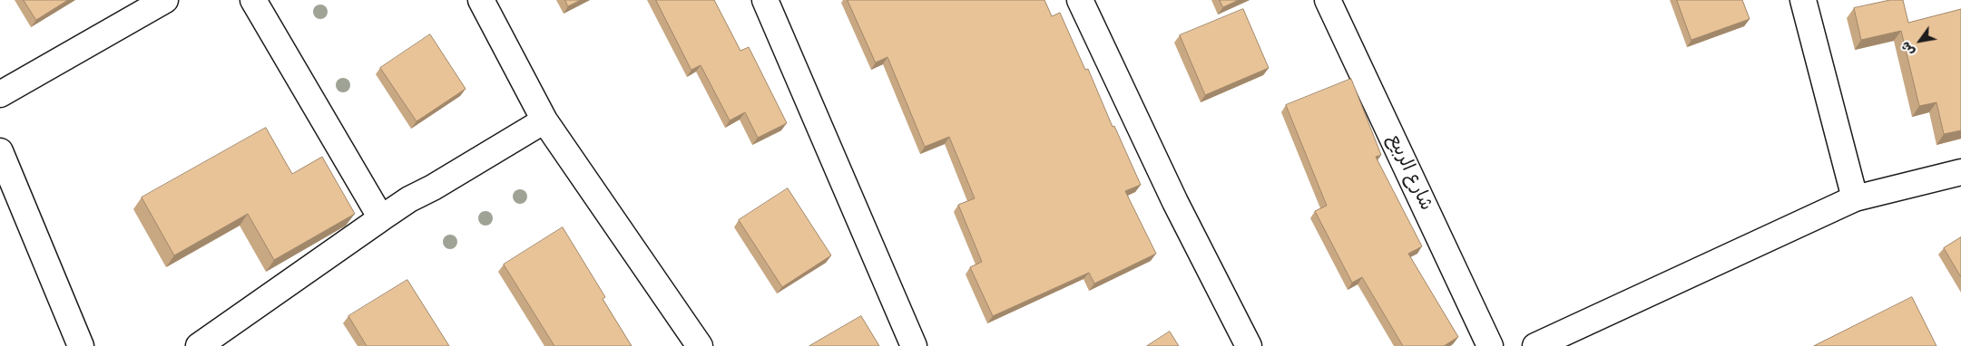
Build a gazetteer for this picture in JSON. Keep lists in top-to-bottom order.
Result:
{
  "streets": {
    "street": ["شارع الربيع"]
  },
  "north": "bottom left"
}
